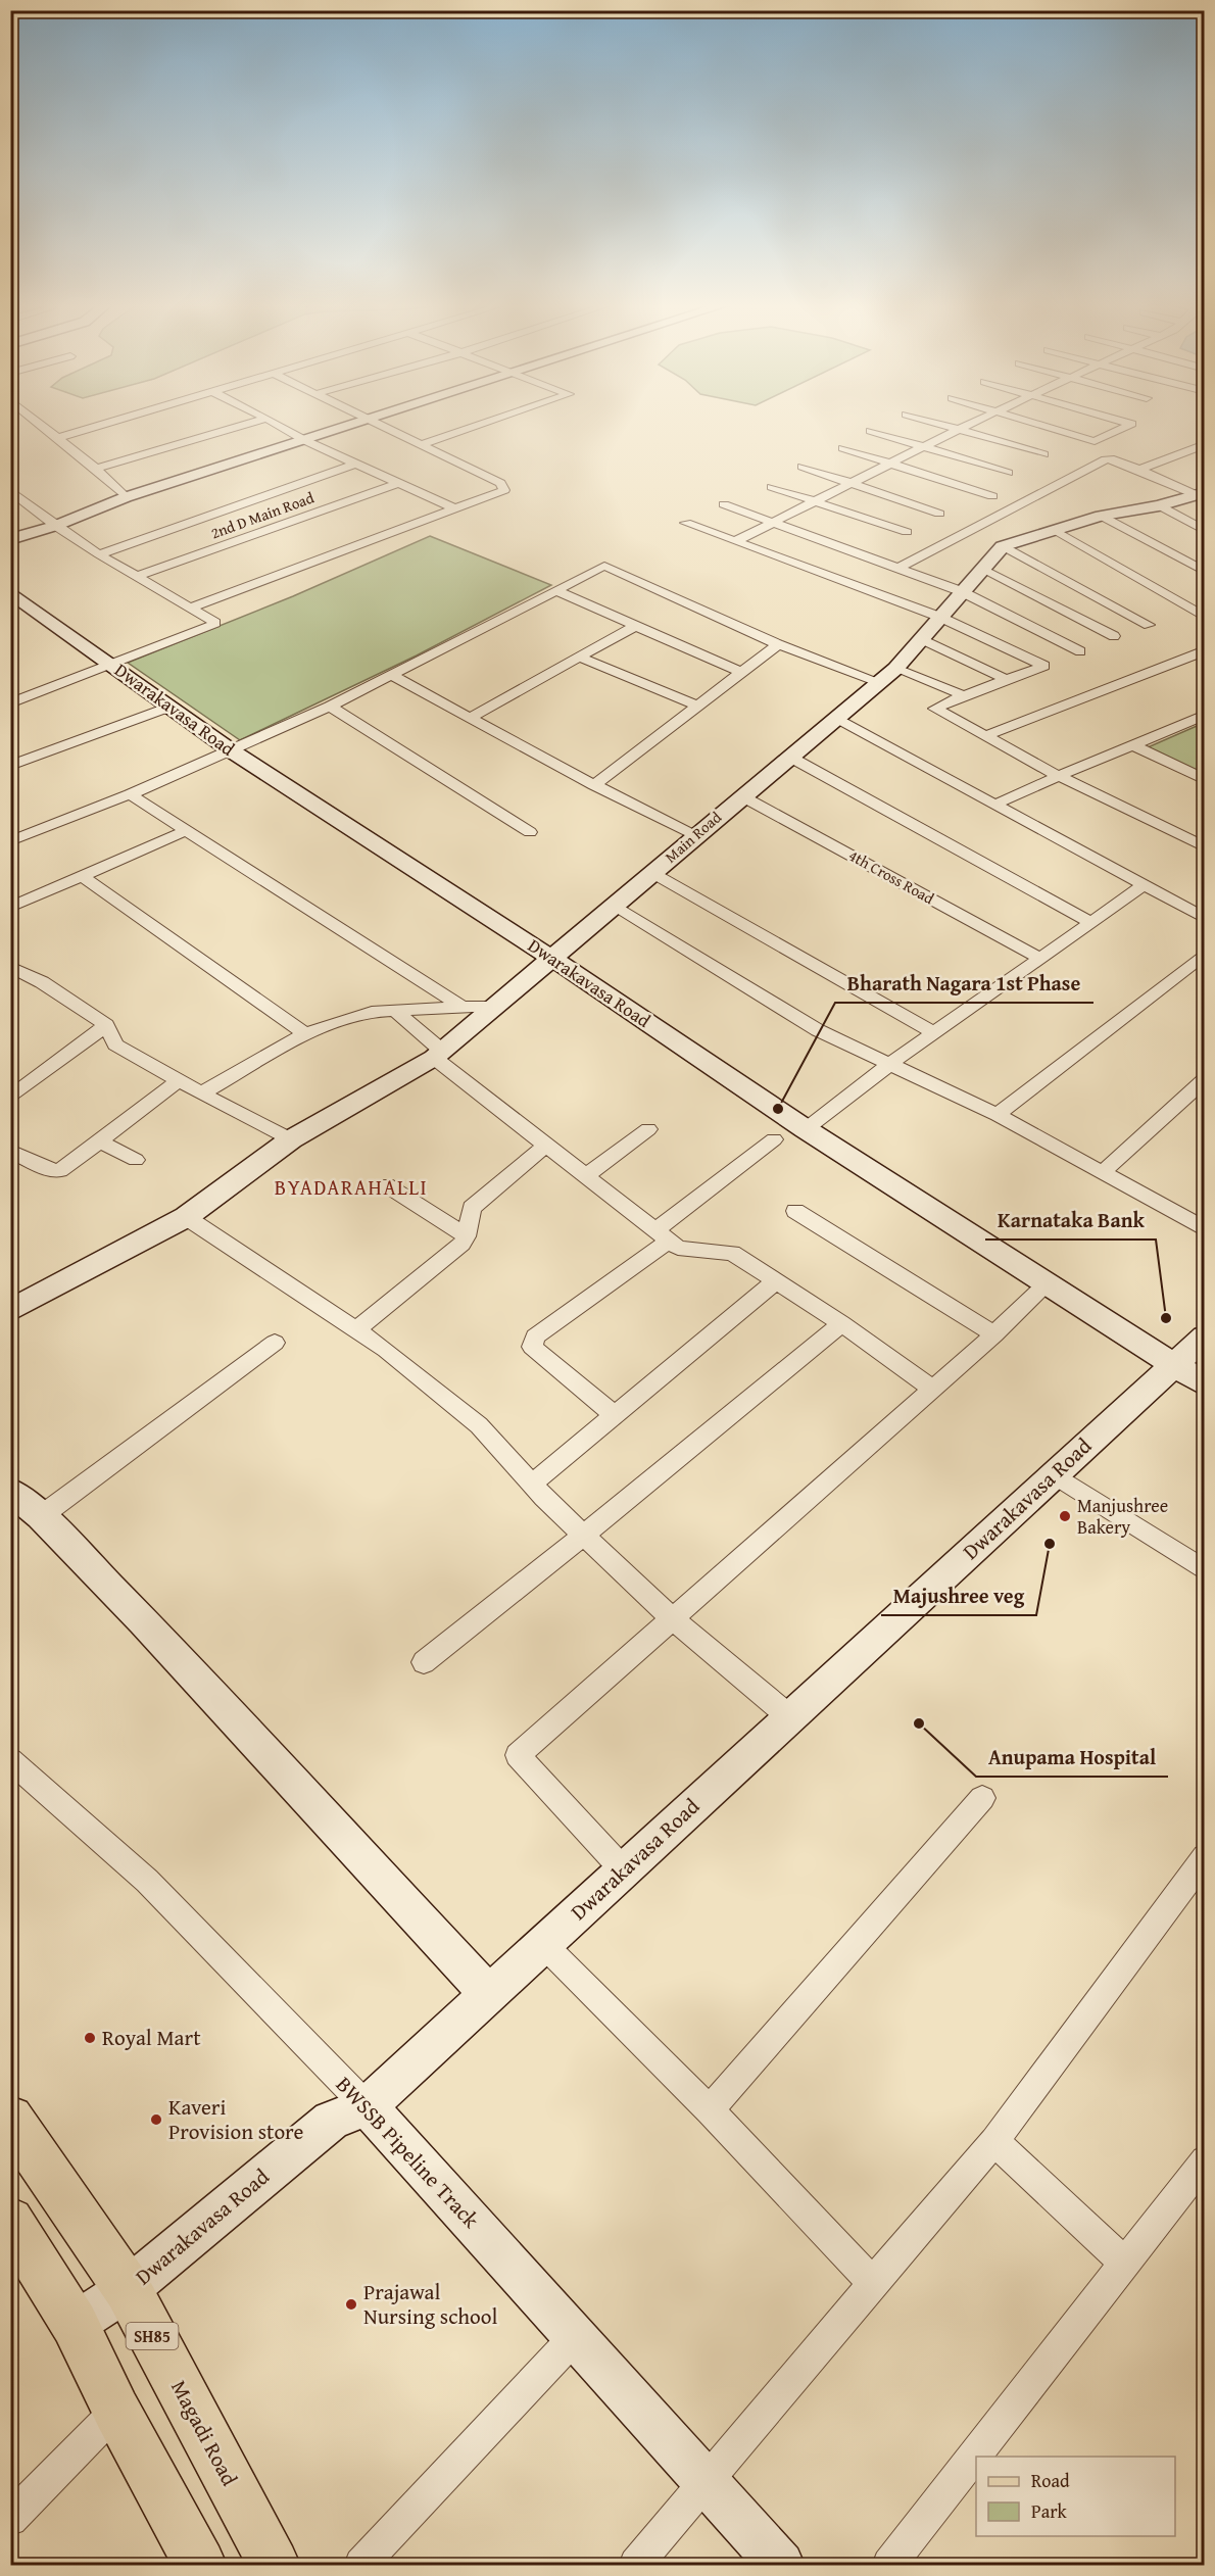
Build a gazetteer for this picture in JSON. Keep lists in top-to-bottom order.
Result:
{
  "streets": {
    "main road": ["SH85", "Magadi Road"],
    "street": [
      "2nd D Main Road",
      "Dwarakavasa Road",
      "Main Road",
      "4th Cross Road",
      "BWSSB Pipeline Track"
    ]
  },
  "crossings": [
    ["Dwarakavasa Road", "Main Road"],
    ["Dwarakavasa Road", "BWSSB Pipeline Track"],
    ["Dwarakavasa Road", "Magadi Road"],
    ["Main Road", "4th Cross Road"]
  ],
  "districts": ["BYADARAHALLI"],
  "places": [
    "Bharath Nagara 1st Phase",
    "Karnataka Bank",
    "Manjushree Bakery",
    "Majushree veg",
    "Anupama Hospital",
    "Royal Mart",
    "Kaveri Provision store",
    "Prajawal Nursing school"
  ],
  "legend": ["Road", "Park"]
}
